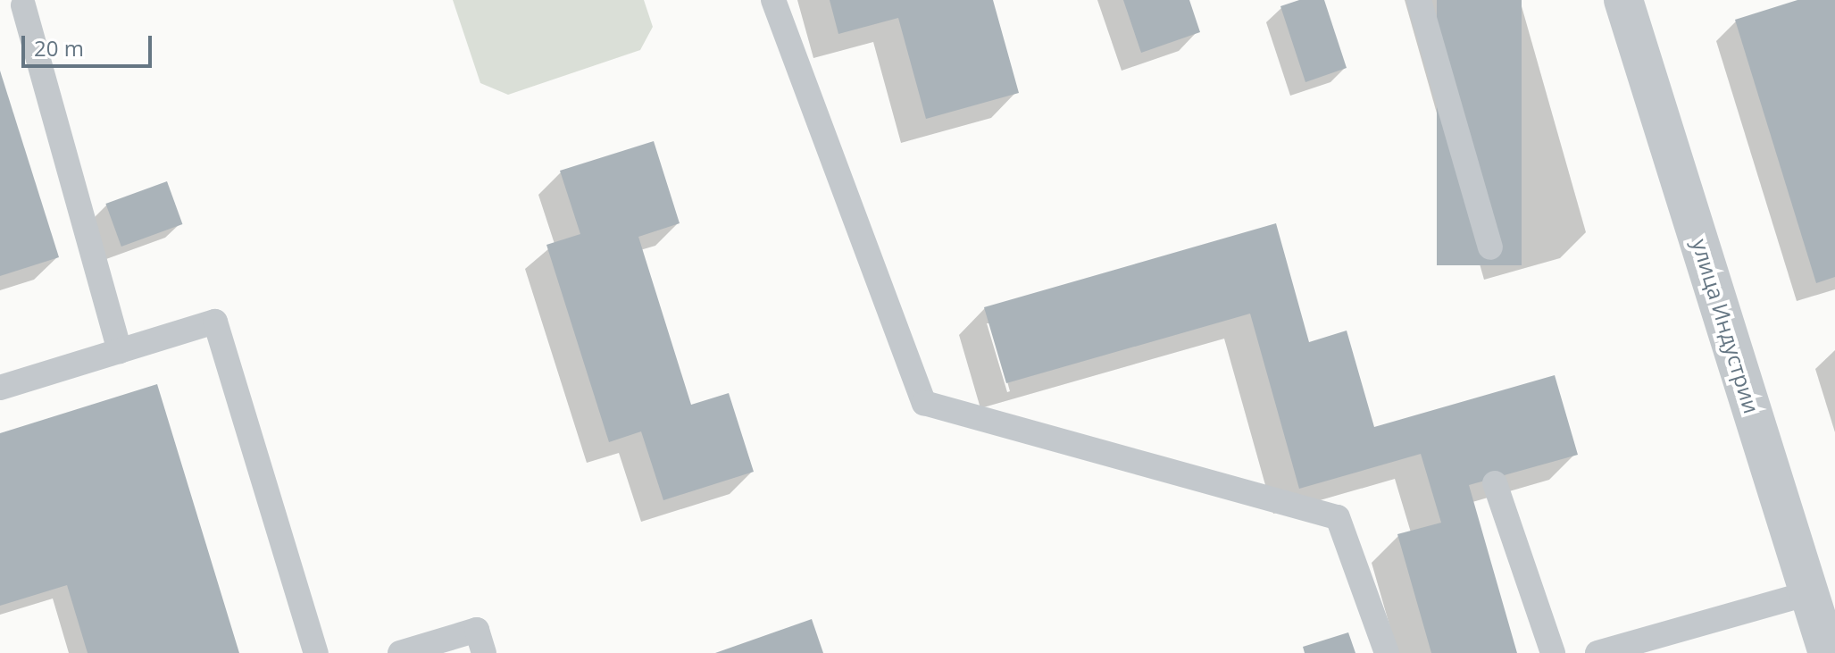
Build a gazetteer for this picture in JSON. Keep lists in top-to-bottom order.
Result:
{
  "streets": {
    "street": ["улица Индустрии"]
  },
  "scale_bar": "20 m"
}
